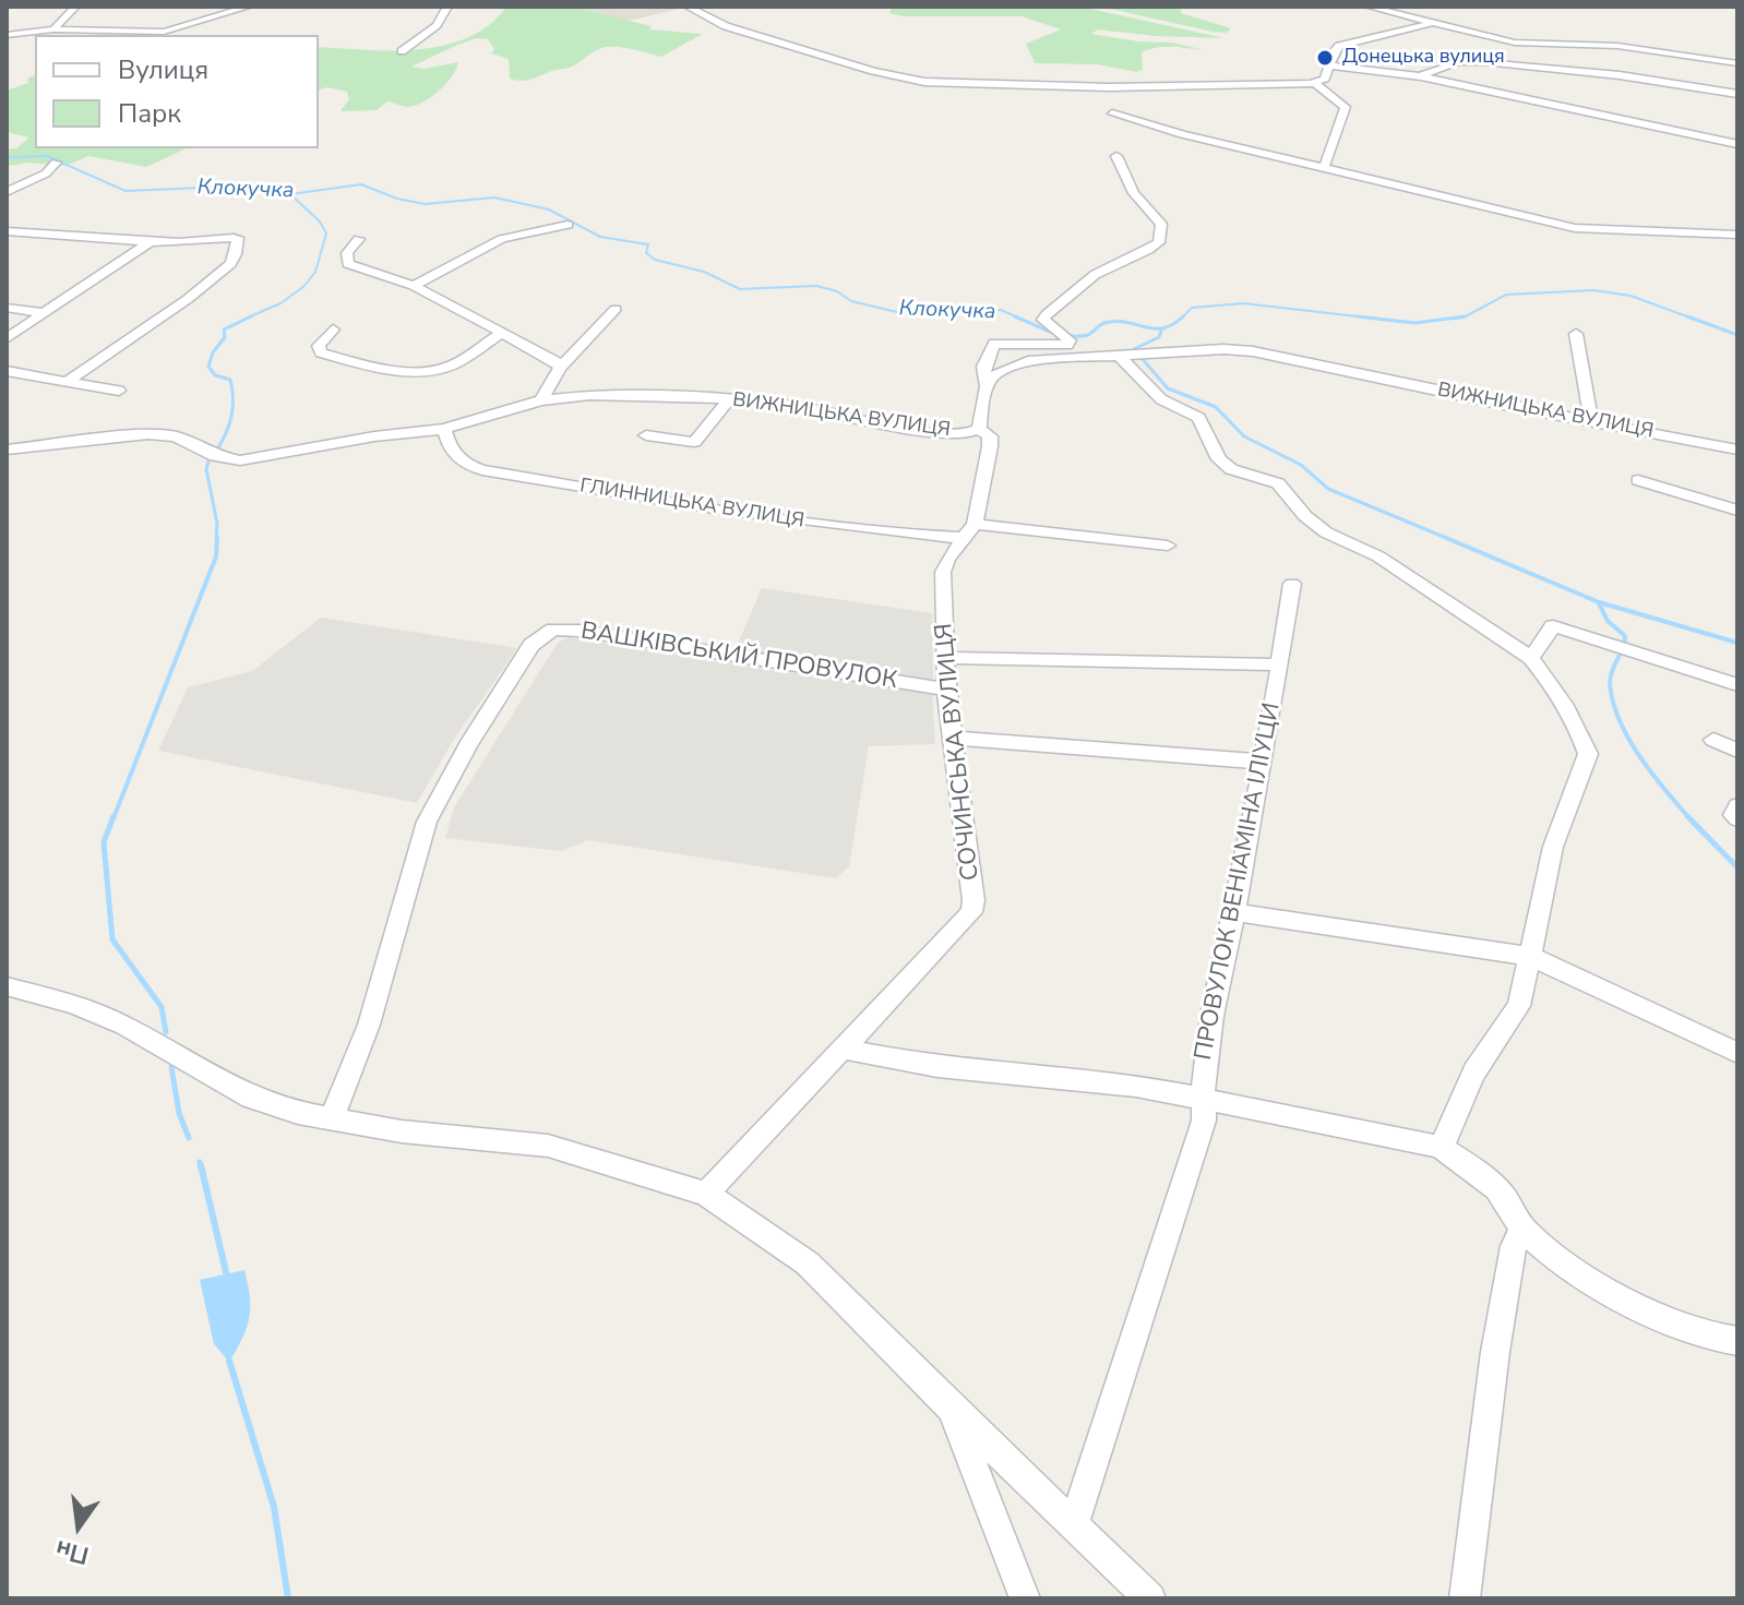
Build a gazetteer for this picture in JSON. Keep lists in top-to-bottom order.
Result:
{
  "streets": {
    "street": [
      "ВИЖНИЦЬКА ВУЛИЦЯ",
      "ГЛИННИЦЬКА ВУЛИЦЯ",
      "ВАШКІВСЬКИЙ ПРОВУЛОК",
      "СОЧИНСЬКА ВУЛИЦЯ",
      "ПРОВУЛОК ВЕНІАМІНА ІЛІУЦИ"
    ]
  },
  "crossings": [
    ["ВИЖНИЦЬКА ВУЛИЦЯ", "ГЛИННИЦЬКА ВУЛИЦЯ"],
    ["ВИЖНИЦЬКА ВУЛИЦЯ", "СОЧИНСЬКА ВУЛИЦЯ"],
    ["ГЛИННИЦЬКА ВУЛИЦЯ", "СОЧИНСЬКА ВУЛИЦЯ"],
    ["ВАШКІВСЬКИЙ ПРОВУЛОК", "СОЧИНСЬКА ВУЛИЦЯ"]
  ],
  "water": ["Клокучка"],
  "places": ["Донецька вулиця"],
  "legend": ["Вулиця", "Парк"],
  "north": "bottom"
}
